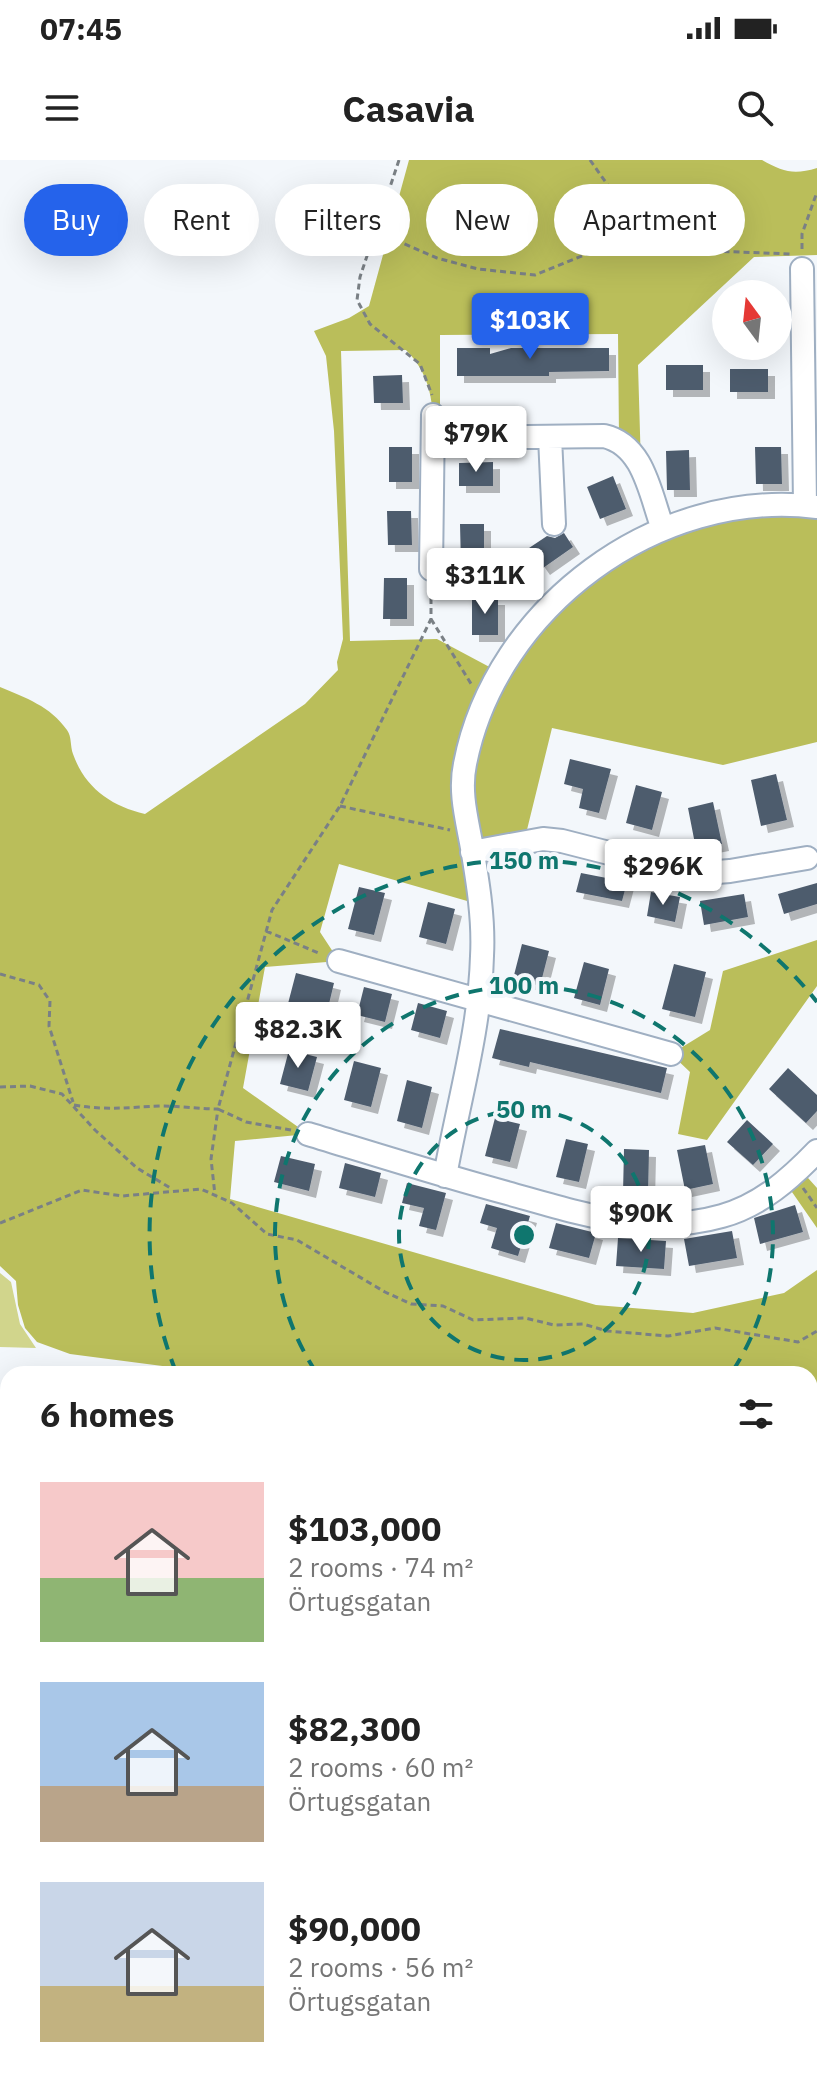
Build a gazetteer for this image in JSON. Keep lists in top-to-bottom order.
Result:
{
  "north": "top",
  "page": {
    "status": "07:45",
    "header": "Casavia",
    "chip": [
      "Buy",
      "Rent",
      "Filters",
      "New",
      "Apartment"
    ],
    "price": [
      "$103K",
      "$79K",
      "$311K",
      "$296K",
      "$82.3K",
      "$90K"
    ],
    "heading": "6 homes",
    "list": [
      {
        "name": "$103,000",
        "note": "2 rooms · 74 m² · Örtugsgatan"
      },
      {
        "name": "$82,300",
        "note": "2 rooms · 60 m² · Örtugsgatan"
      },
      {
        "name": "$90,000",
        "note": "2 rooms · 56 m² · Örtugsgatan"
      }
    ]
  },
  "rings": ["150 m", "100 m", "50 m"]
}
